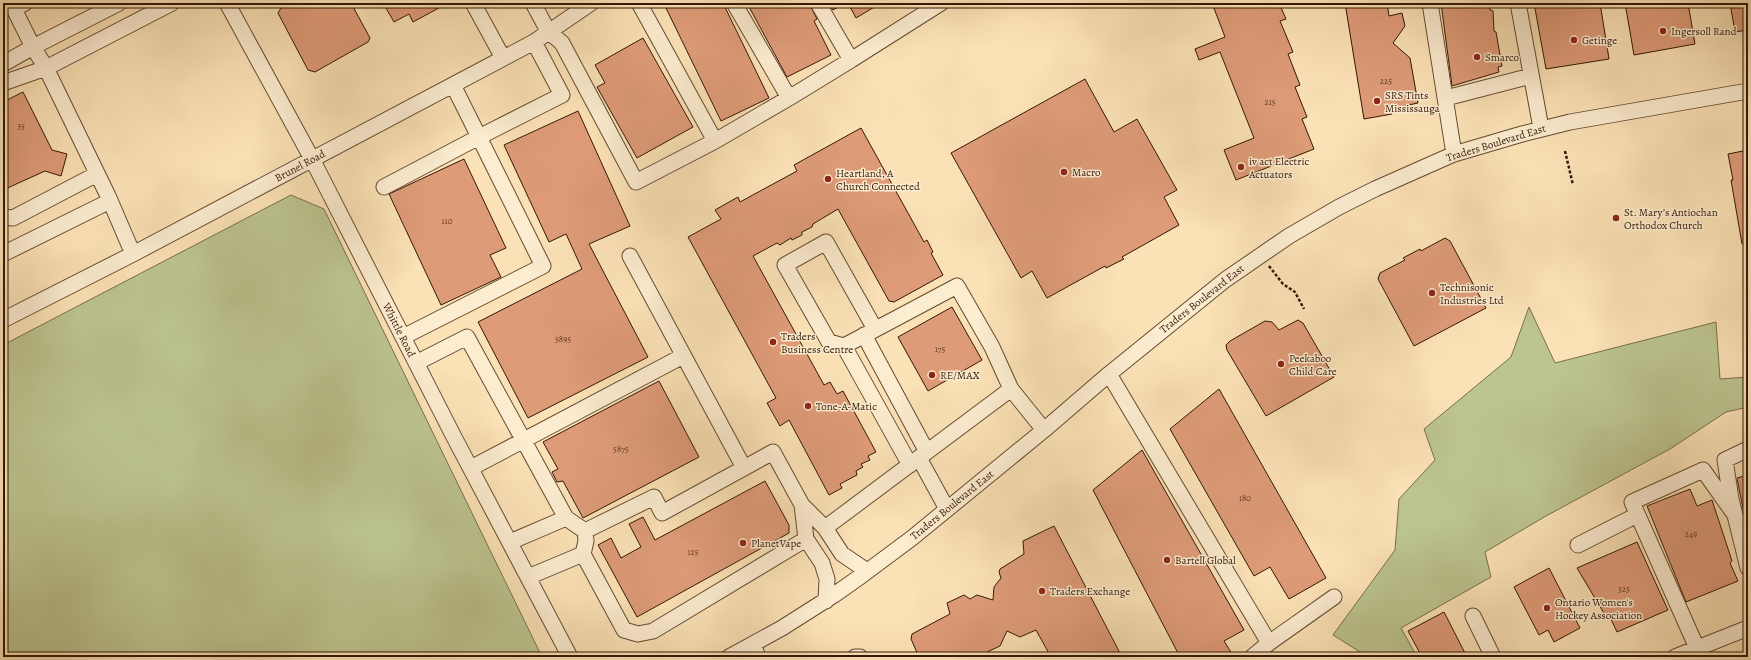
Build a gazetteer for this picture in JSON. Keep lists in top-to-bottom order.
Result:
{
  "streets": {
    "street": ["Traders Boulevard East", "Brunel Road", "Whittle Road"]
  },
  "crossings": [
    ["Brunel Road", "Whittle Road"]
  ],
  "places": [
    "Ingersoll Rand",
    "Getinge",
    "Smarco",
    "SRS Tints Mississauga",
    "iv act Electric Actuators",
    "Macro",
    "Heartland, A Church Connected",
    "St. Mary’s Antiochan Orthodox Church",
    "Technisonic Industries Ltd",
    "Traders Business Centre",
    "Peekaboo Child Care",
    "RE/MAX",
    "Tone-A-Matic",
    "PlanetVape",
    "Bartell Global",
    "Traders Exchange",
    "Ontario Women's Hockey Association"
  ],
  "house_numbers": [
    "225",
    "215",
    "35",
    "110",
    "5895",
    "175",
    "5875",
    "180",
    "249",
    "125",
    "325"
  ]
}
